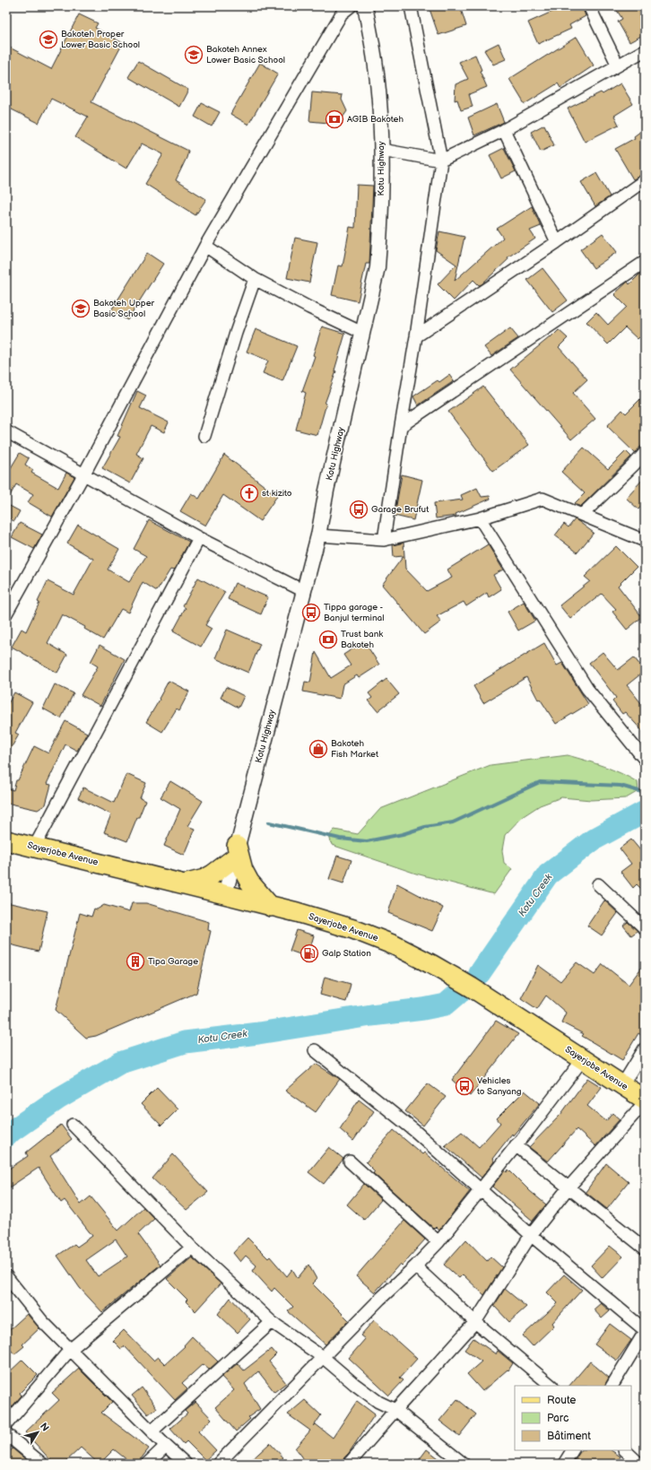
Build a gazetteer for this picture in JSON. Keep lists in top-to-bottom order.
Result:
{
  "streets": {
    "main road": ["Sayerjobe Avenue"],
    "street": ["Kotu Highway"]
  },
  "crossings": [
    ["Kotu Highway", "Sayerjobe Avenue"]
  ],
  "water": ["Kotu Creek"],
  "places": {
    "school or university": ["Bakoteh Proper Lower Basic School", "Bakoteh Annex Lower Basic School", "Bakoteh Upper Basic School"],
    "bank": ["AGIB Bakoteh", "Trust bank Bakoteh"],
    "church": ["st kizito"],
    "bus stop": ["Garage Brufut", "Tippa garage - Banjul terminal", "Vehicles to Sanyang"],
    "shop": ["Bakoteh Fish Market"],
    "fuel station": ["Galp Station"],
    "building": ["Tipa Garage"]
  },
  "legend": ["Route", "Parc", "Bâtiment"],
  "north": "top right"
}
